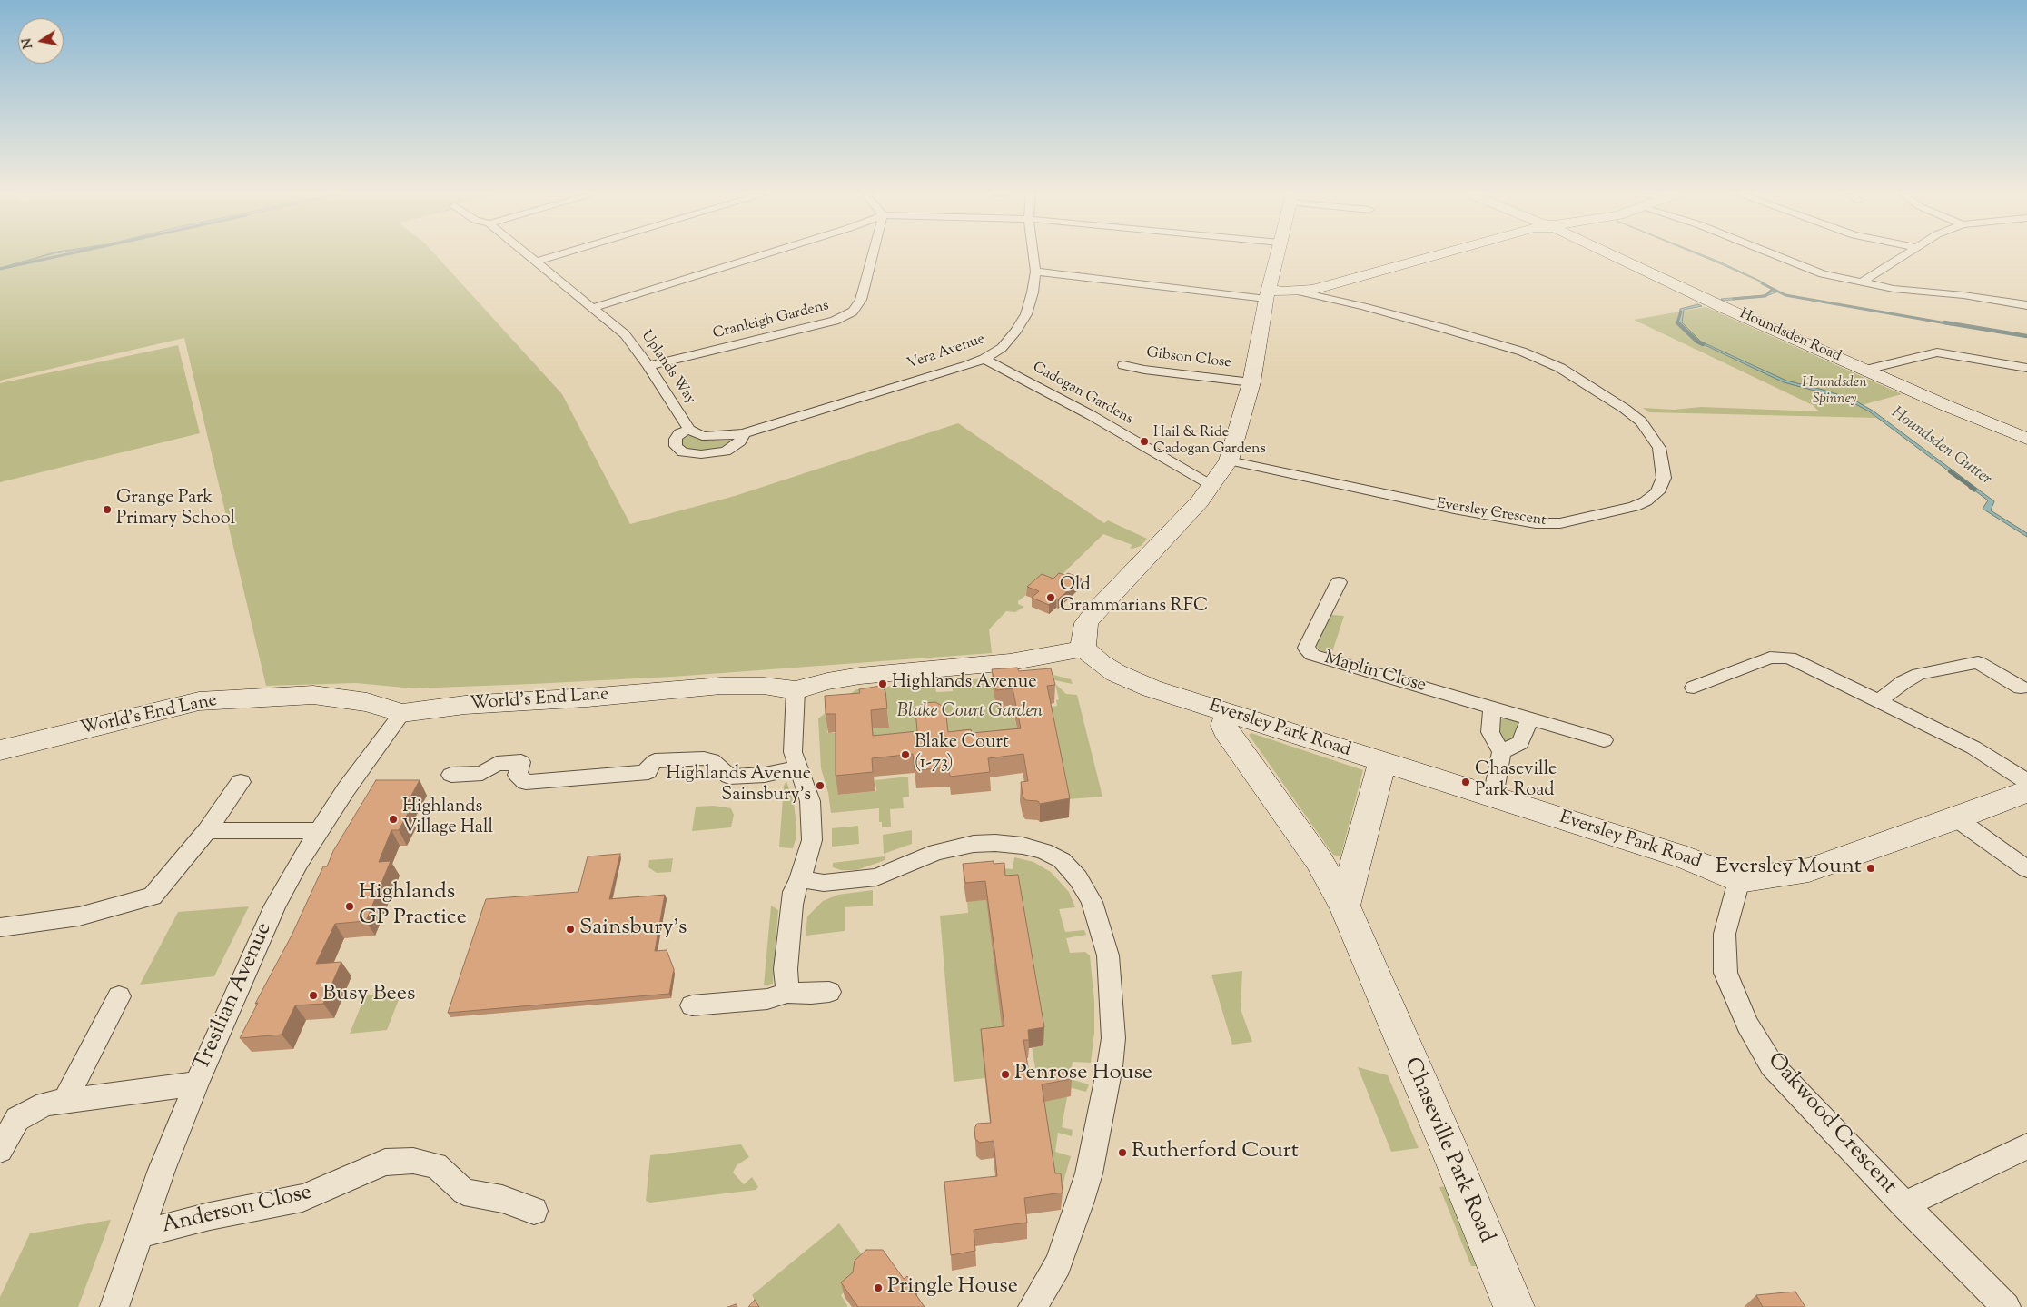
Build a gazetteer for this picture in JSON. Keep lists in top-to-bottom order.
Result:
{
  "streets": {
    "street": [
      "Cranleigh Gardens",
      "Houndsden Road",
      "Vera Avenue",
      "Gibson Close",
      "Uplands Way",
      "Cadogan Gardens",
      "Eversley Crescent",
      "Maplin Close",
      "World's End Lane",
      "Eversley Park Road",
      "Tresilian Avenue",
      "Oakwood Crescent",
      "Chaseville Park Road",
      "Anderson Close"
    ]
  },
  "crossings": [
    ["Cranleigh Gardens", "Uplands Way"],
    ["Vera Avenue", "Uplands Way"],
    ["Vera Avenue", "Cadogan Gardens"],
    ["World's End Lane", "Eversley Park Road"],
    ["World's End Lane", "Tresilian Avenue"],
    ["Eversley Park Road", "Oakwood Crescent"],
    ["Eversley Park Road", "Chaseville Park Road"],
    ["Tresilian Avenue", "Anderson Close"]
  ],
  "water": ["Houndsden Gutter"],
  "parks": ["Houndsden Spinney", "Blake Court Garden"],
  "places": [
    "Hail & Ride Cadogan Gardens",
    "Grange Park Primary School",
    "Old Grammarians RFC",
    "Highlands Avenue",
    "Blake Court (1-73)",
    "Chaseville Park Road",
    "Highlands Avenue Sainsbury's",
    "Highlands Village Hall",
    "Eversley Mount",
    "Highlands GP Practice",
    "Sainsbury's",
    "Busy Bees",
    "Penrose House",
    "Rutherford Court",
    "Pringle House"
  ],
  "north": "left"
}
